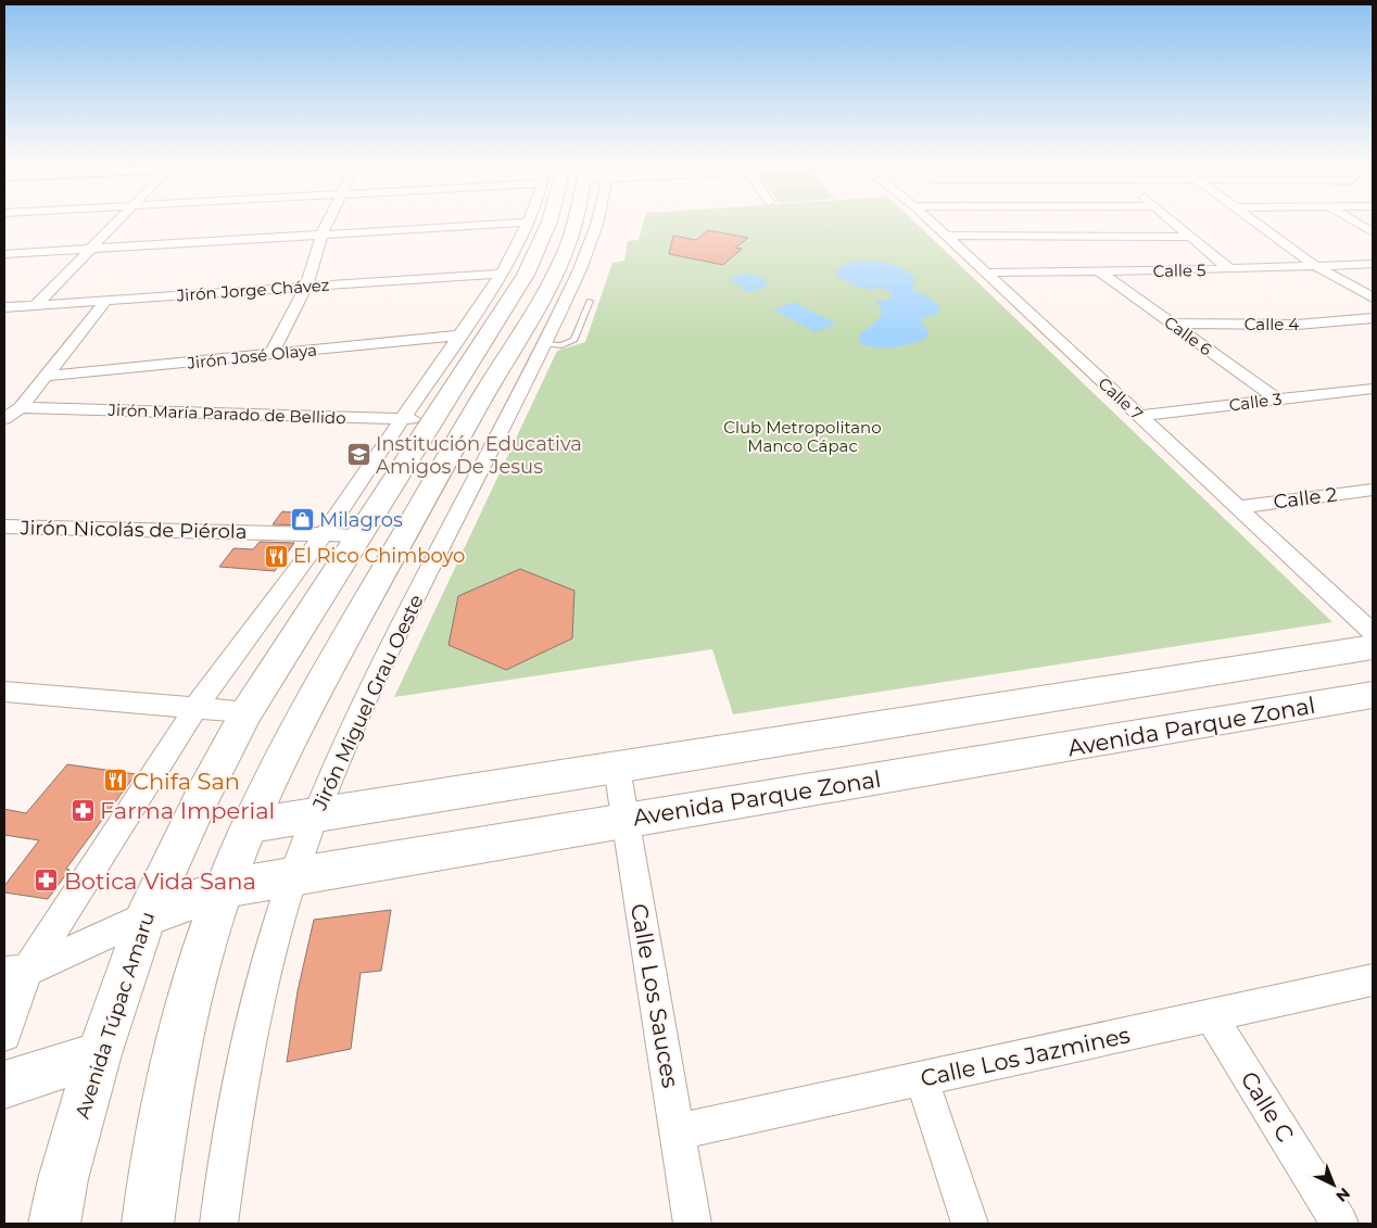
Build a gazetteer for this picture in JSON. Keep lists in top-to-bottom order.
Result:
{
  "streets": {
    "main road": ["Avenida Parque Zonal", "Avenida Túpac Amaru"],
    "street": [
      "Calle 5",
      "Jirón Jorge Chávez",
      "Calle 4",
      "Calle 6",
      "Jirón José Olaya",
      "Calle 7",
      "Calle 3",
      "Jirón María Parado de Bellido",
      "Calle 2",
      "Jirón Nicolás de Piérola",
      "Jirón Miguel Grau Oeste",
      "Calle Los Sauces",
      "Calle Los Jazmines",
      "Calle C"
    ]
  },
  "crossings": [
    ["Calle 5", "Calle 6"],
    ["Calle 5", "Calle 7"],
    ["Jirón Jorge Chávez", "Avenida Túpac Amaru"],
    ["Calle 4", "Calle 6"],
    ["Calle 6", "Calle 3"],
    ["Jirón José Olaya", "Avenida Túpac Amaru"],
    ["Calle 7", "Calle 3"],
    ["Calle 7", "Calle 2"],
    ["Jirón María Parado de Bellido", "Avenida Túpac Amaru"],
    ["Jirón Nicolás de Piérola", "Avenida Túpac Amaru"],
    ["Jirón Miguel Grau Oeste", "Avenida Parque Zonal"],
    ["Jirón Miguel Grau Oeste", "Avenida Túpac Amaru"],
    ["Avenida Parque Zonal", "Calle Los Sauces"],
    ["Avenida Parque Zonal", "Avenida Túpac Amaru"],
    ["Calle Los Sauces", "Calle Los Jazmines"],
    ["Calle Los Jazmines", "Calle C"]
  ],
  "parks": ["Club Metropolitano Manco Cápac"],
  "places": {
    "school or university": ["Institución Educativa Amigos De Jesus"],
    "shop": ["Milagros"],
    "restaurant": ["El Rico Chimboyo", "Chifa San"],
    "pharmacy": ["Farma Imperial", "Botica Vida Sana"]
  },
  "north": "bottom right"
}
